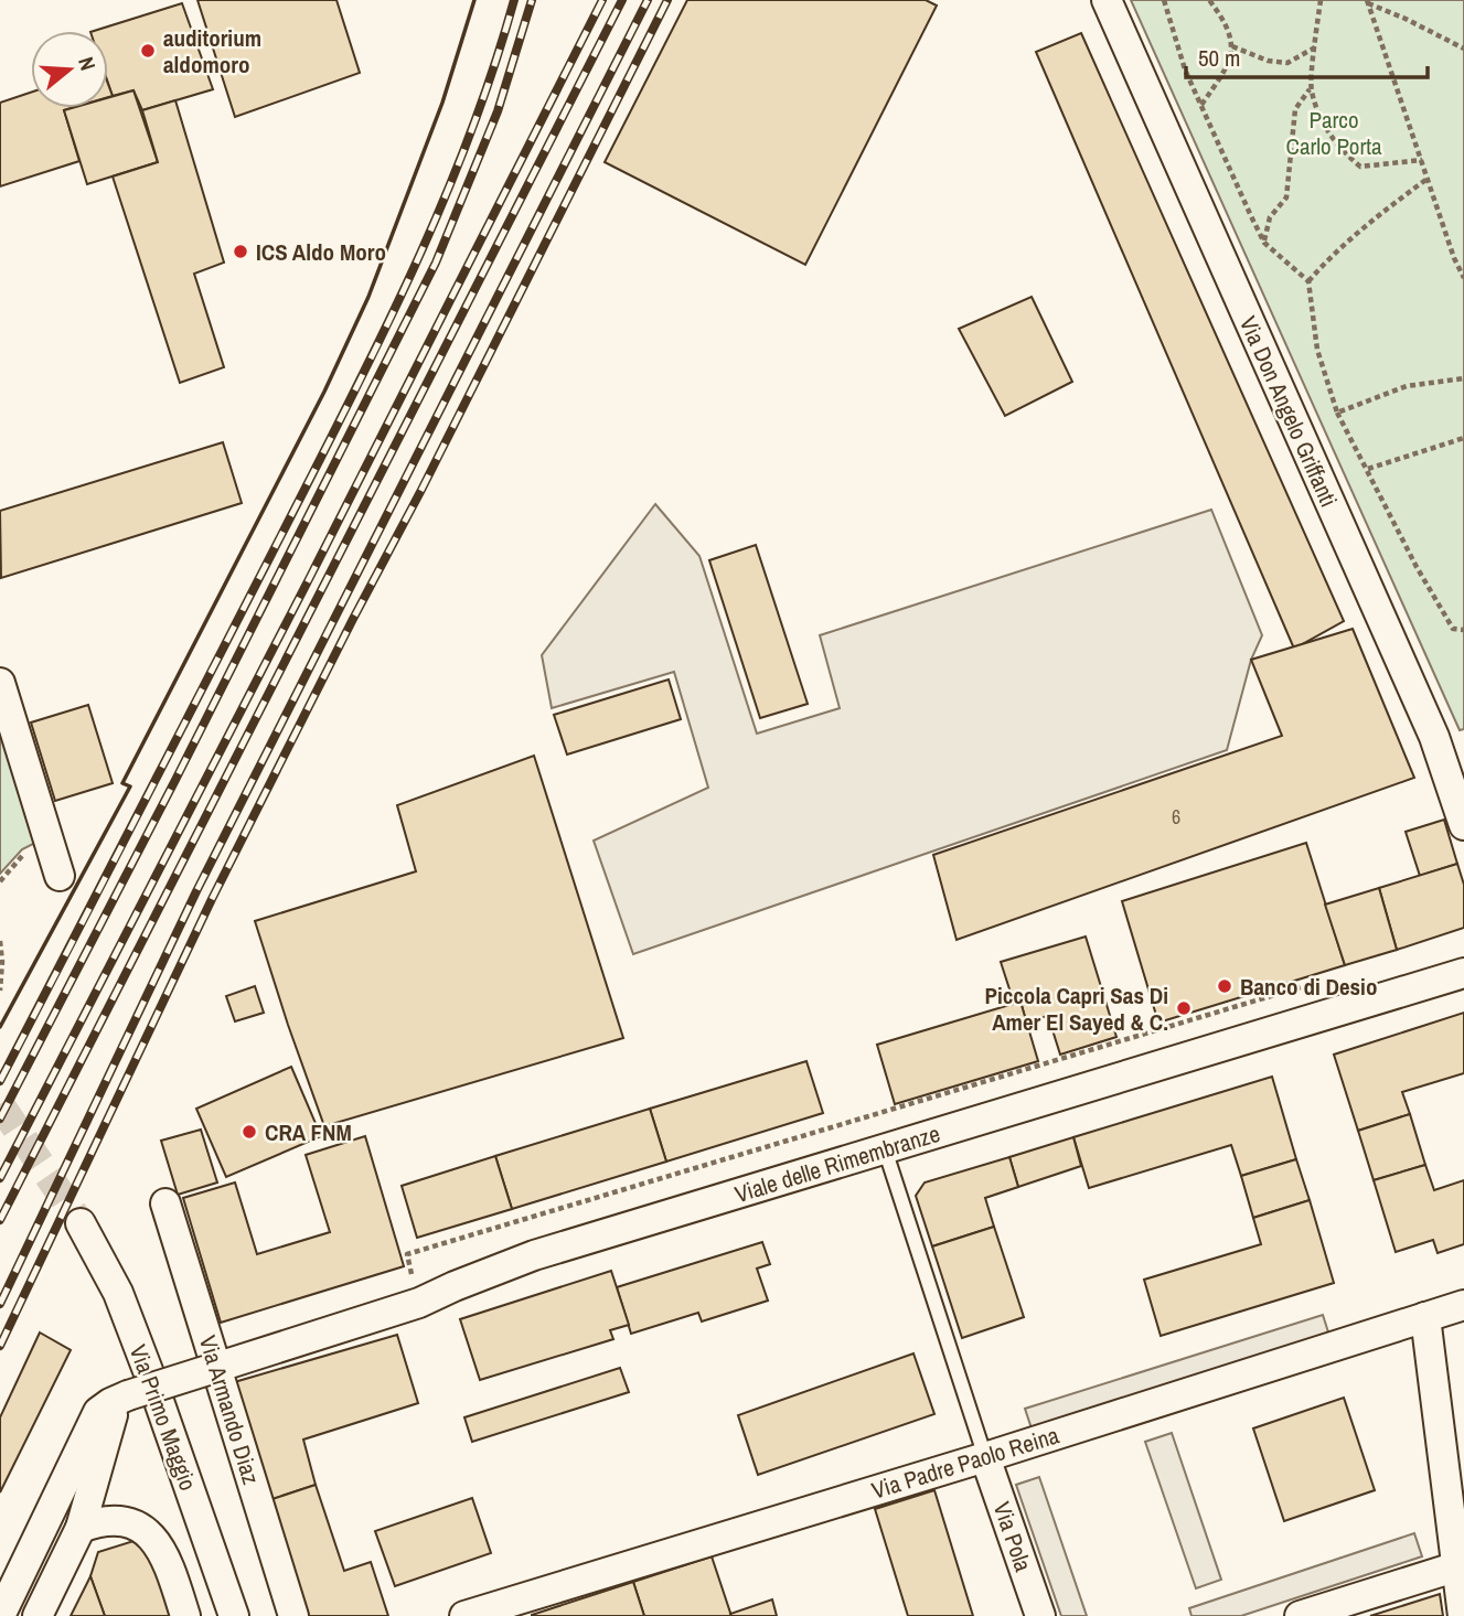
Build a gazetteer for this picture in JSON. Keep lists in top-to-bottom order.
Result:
{
  "streets": {
    "street": [
      "Via Don Angelo Griffanti",
      "Viale delle Rimembranze",
      "Via Armando Diaz",
      "Via Primo Maggio",
      "Via Padre Paolo Reina",
      "Via Pola"
    ]
  },
  "crossings": [
    ["Viale delle Rimembranze", "Via Armando Diaz"],
    ["Via Padre Paolo Reina", "Via Pola"]
  ],
  "parks": ["Parco Carlo Porta"],
  "places": [
    "auditorium aldomoro",
    "ICS Aldo Moro",
    "Banco di Desio",
    "Piccola Capri Sas Di Amer El Sayed & C.",
    "CRA FNM"
  ],
  "house_numbers": ["6"],
  "scale_bar": "50 m",
  "north": "right"
}
